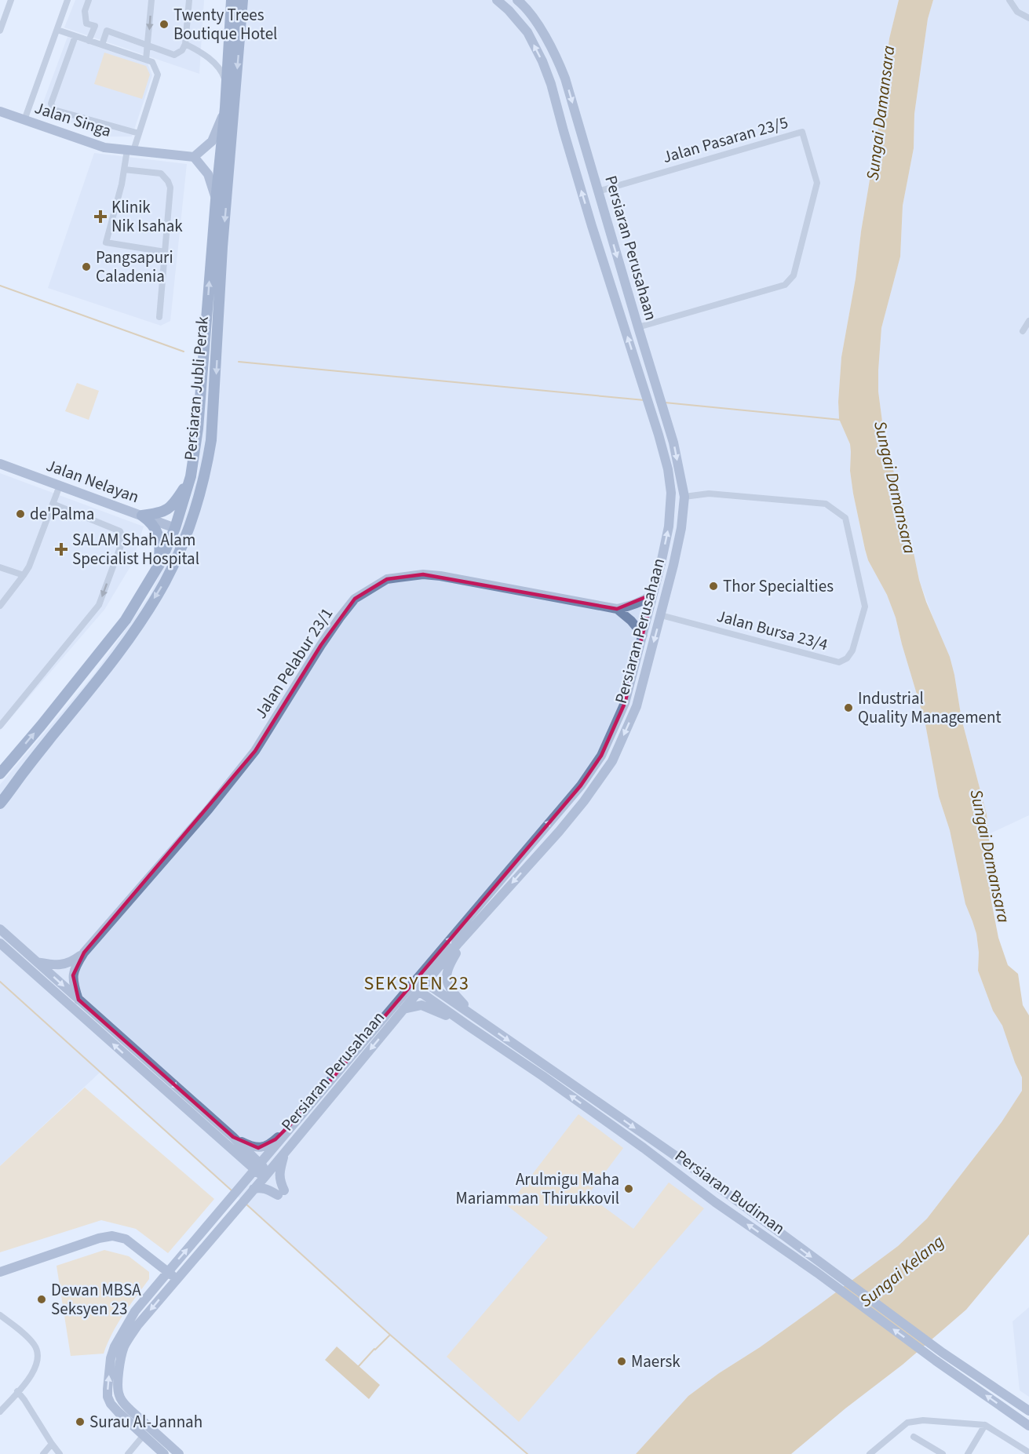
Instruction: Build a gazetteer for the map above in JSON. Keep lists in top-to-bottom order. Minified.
{"streets":{"main road":["Jalan Singa","Persiaran Perusahaan","Persiaran Jubli Perak","Jalan Nelayan","Jalan Pelabur 23/1","Persiaran Budiman"],"street":["Jalan Pasaran 23/5","Jalan Bursa 23/4"]},"crossings":[["Jalan Pasaran 23/5","Persiaran Perusahaan"],["Persiaran Perusahaan","Jalan Bursa 23/4"],["Persiaran Perusahaan","Jalan Pelabur 23/1"],["Persiaran Perusahaan","Persiaran Budiman"],["Persiaran Jubli Perak","Jalan Nelayan"]],"districts":["SEKSYEN 23"],"water":["Sungai Damansara","Sungai Kelang"],"places":{"other":["Twenty Trees Boutique Hotel","Pangsapuri Caladenia","de'Palma","Thor Specialties","Industrial Quality Management","Arulmigu Maha Mariamman Thirukkovil","Dewan MBSA Seksyen 23","Maersk","Surau Al-Jannah"],"health":["Klinik Nik Isahak","SALAM Shah Alam Specialist Hospital"]}}
